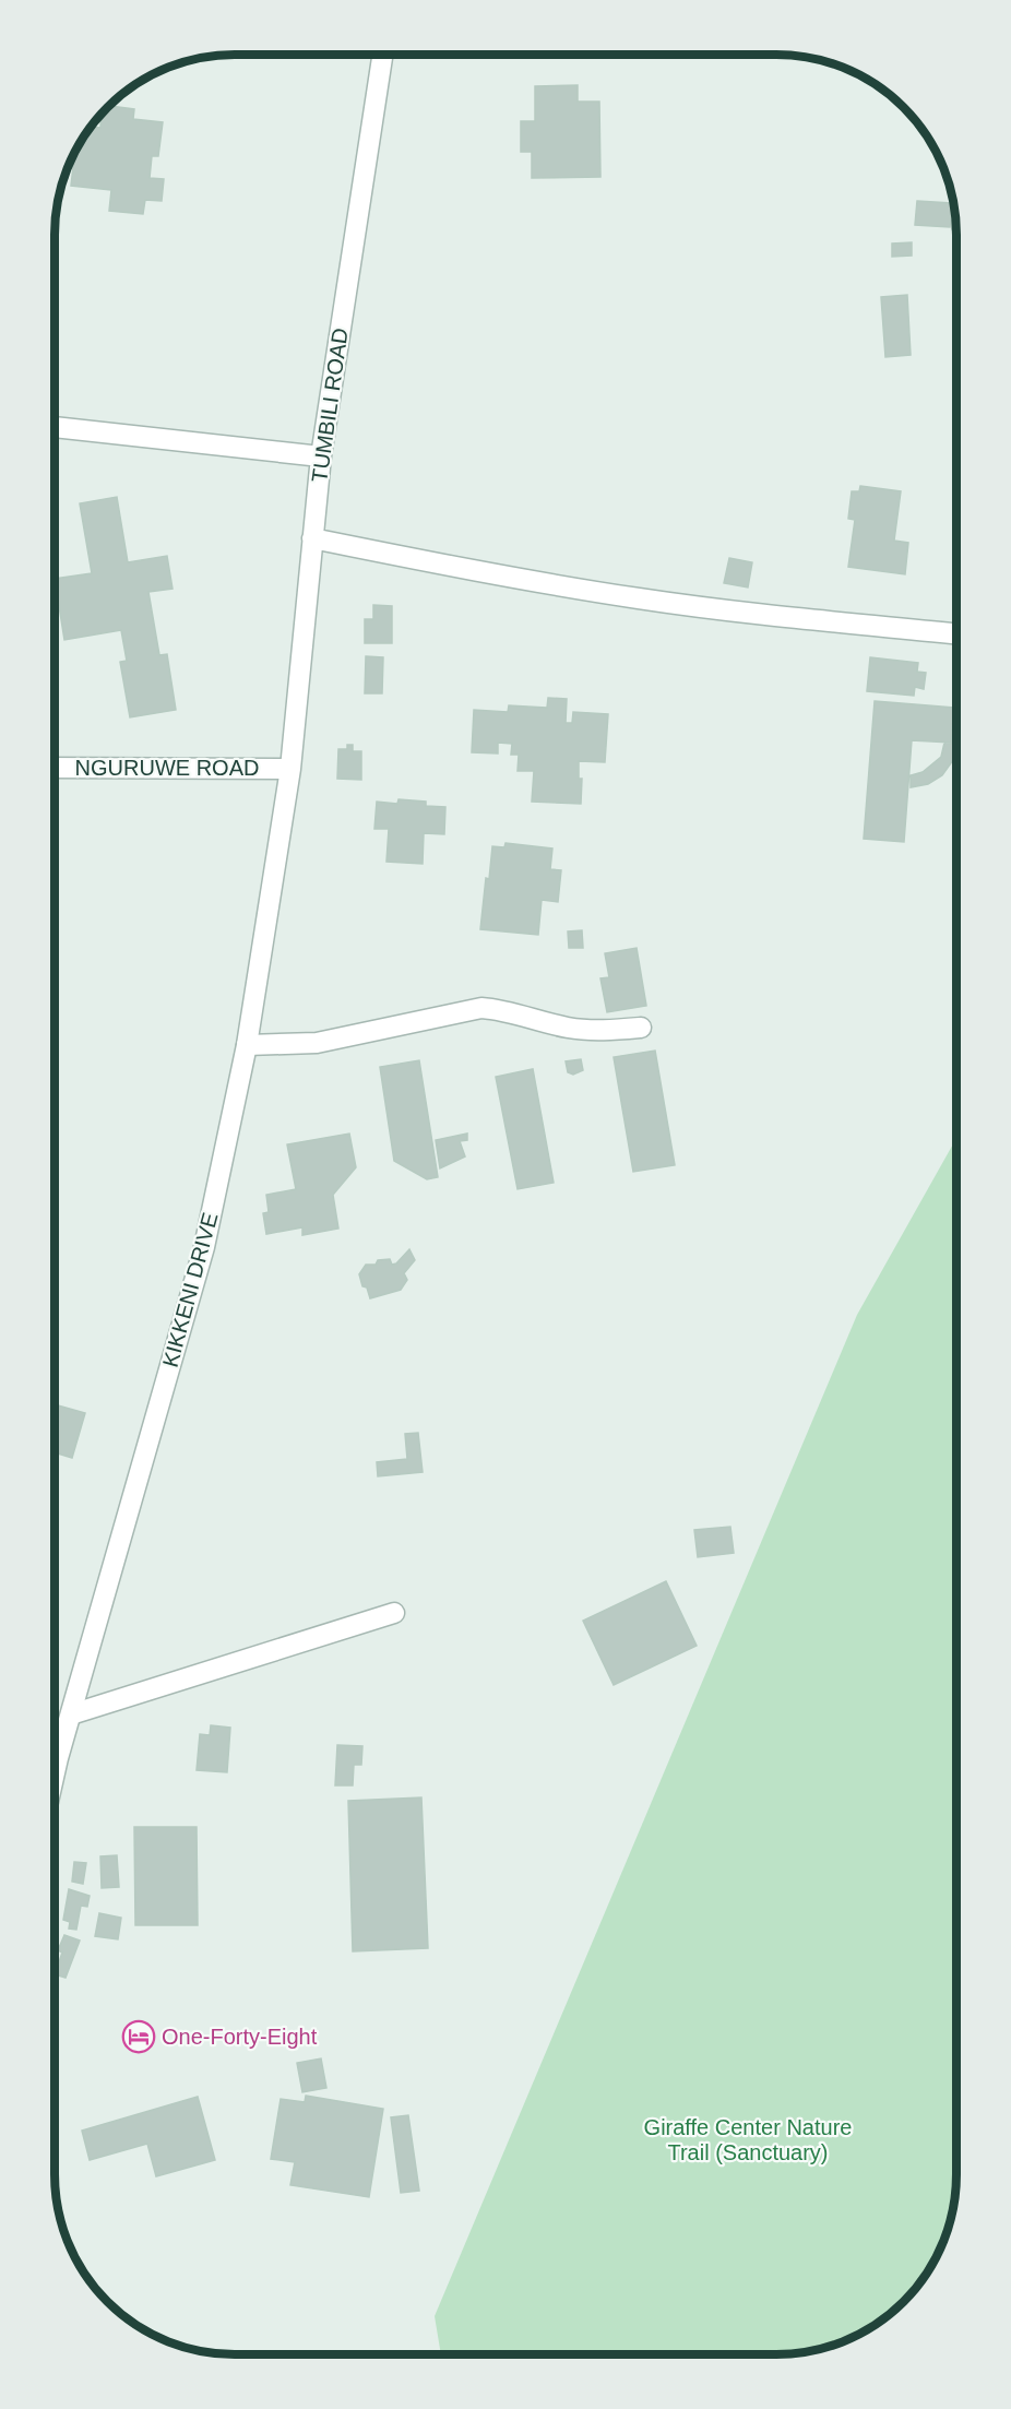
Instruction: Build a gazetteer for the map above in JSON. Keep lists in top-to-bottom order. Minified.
{"streets":{"street":["TUMBILI ROAD","NGURUWE ROAD","KIKKENI DRIVE"]},"crossings":[["TUMBILI ROAD","NGURUWE ROAD"],["TUMBILI ROAD","KIKKENI DRIVE"],["NGURUWE ROAD","KIKKENI DRIVE"]],"parks":["Giraffe Center Nature Trail (Sanctuary)"],"places":{"hotel":["One-Forty-Eight"]}}
